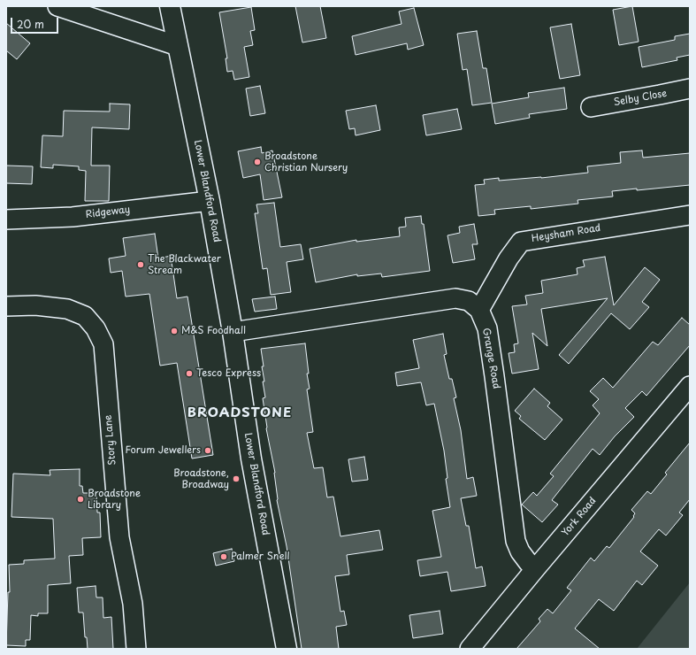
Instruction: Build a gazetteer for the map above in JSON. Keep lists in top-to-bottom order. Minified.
{"streets":{"main road":["Lower Blandford Road"],"street":["Selby Close","Ridgeway","Heysham Road","Grange Road","Story Lane","York Road"]},"crossings":[["Lower Blandford Road","Ridgeway"],["Heysham Road","Grange Road"],["Grange Road","York Road"]],"districts":["BROADSTONE"],"places":["Broadstone Christian Nursery","The Blackwater Stream","M&S Foodhall","Tesco Express","Forum Jewellers","Broadstone, Broadway","Broadstone Library","Palmer Snell"],"scale_bar":"20 m"}
